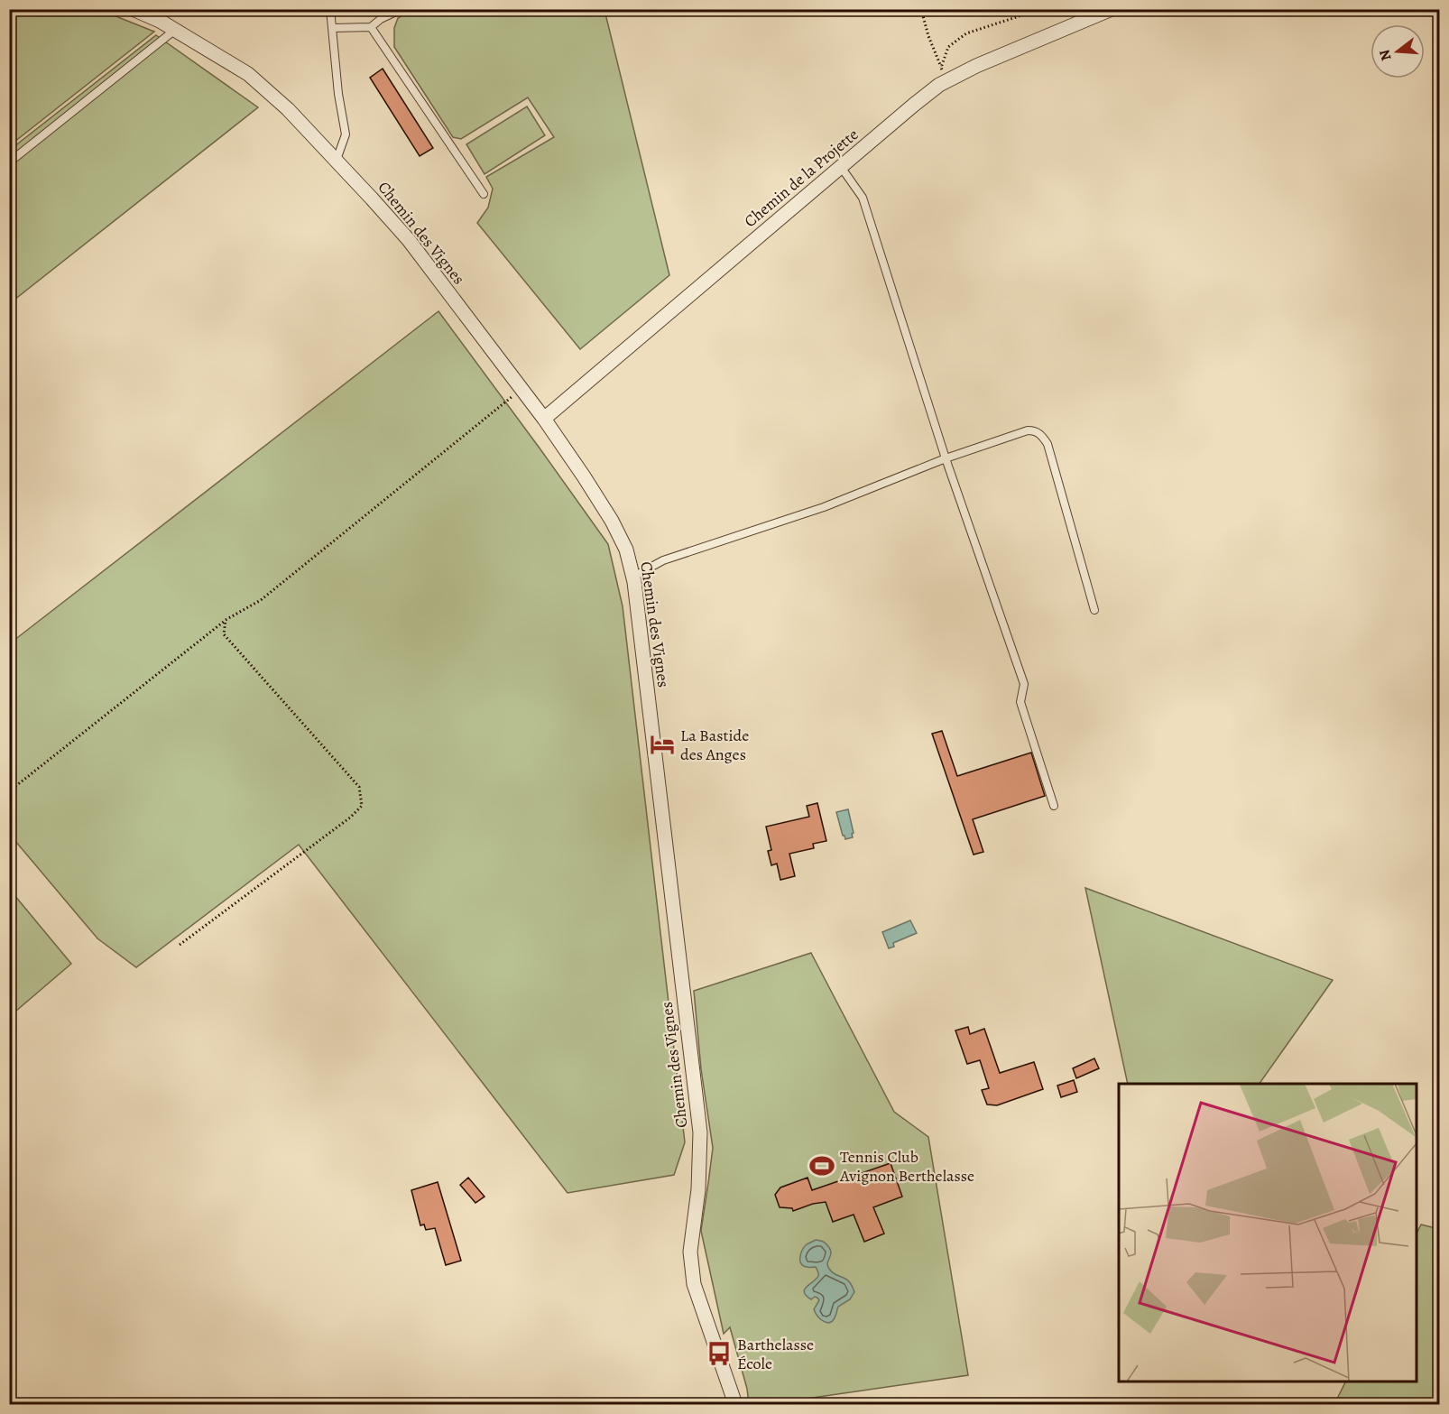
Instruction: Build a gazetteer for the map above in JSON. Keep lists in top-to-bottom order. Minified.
{"streets":{"street":["Chemin de la Projette","Chemin des Vignes"]},"crossings":[["Chemin de la Projette","Chemin des Vignes"]],"places":{"hotel":["La Bastide des Anges"],"sports":["Tennis Club Avignon Berthelasse"],"bus stop":["Barthelasse École"]},"north":"left"}
